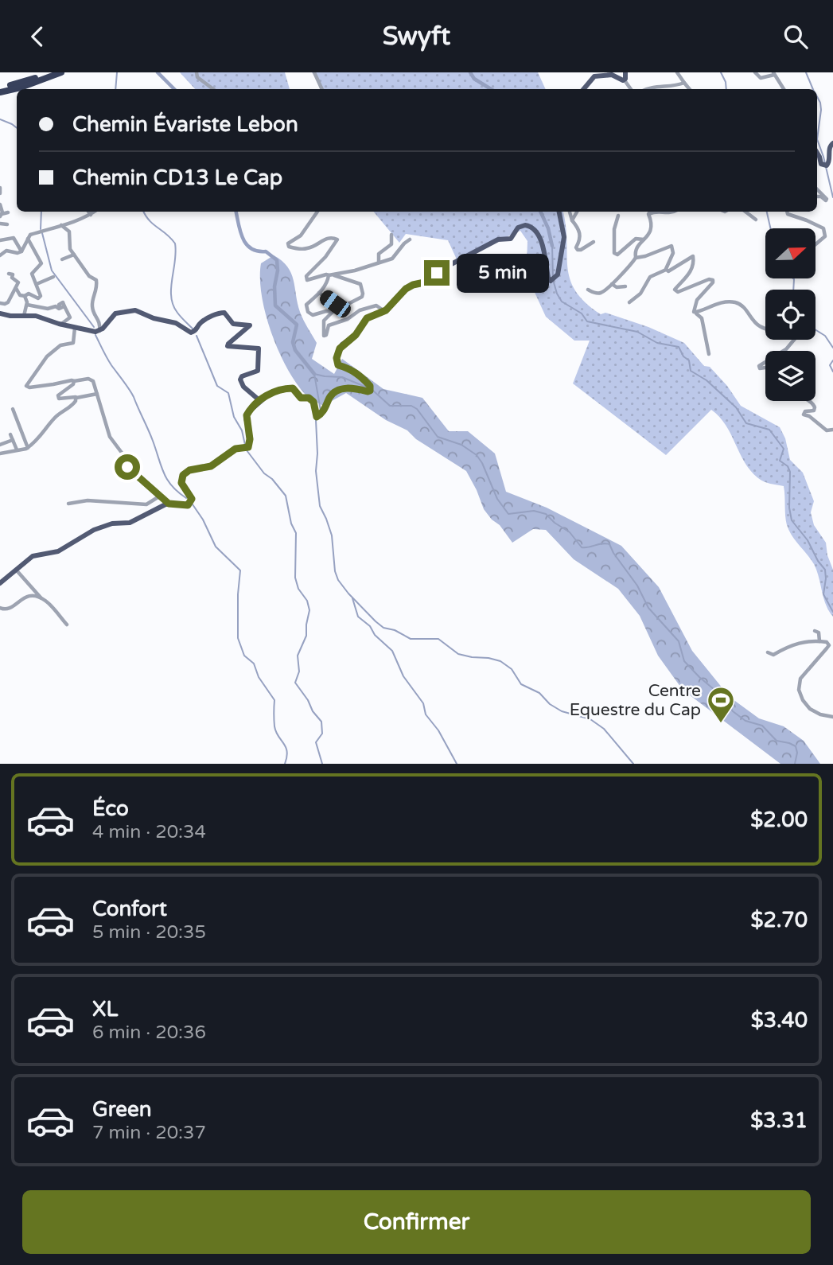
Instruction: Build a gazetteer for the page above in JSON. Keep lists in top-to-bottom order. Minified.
{"places":{"sports":["Centre Equestre du Cap"]},"north":"right","page":{"header":"Swyft","banner":["Chemin Évariste Lebon","Chemin CD13 Le Cap"],"bubble":"5 min","list":[{"name":"Éco","note":"4 min · 20:34","value":"$2.00"},{"name":"Confort","note":"5 min · 20:35","value":"$2.70"},{"name":"XL","note":"6 min · 20:36","value":"$3.40"},{"name":"Green","note":"7 min · 20:37","value":"$3.31"}],"buttons":"Confirmer"}}
